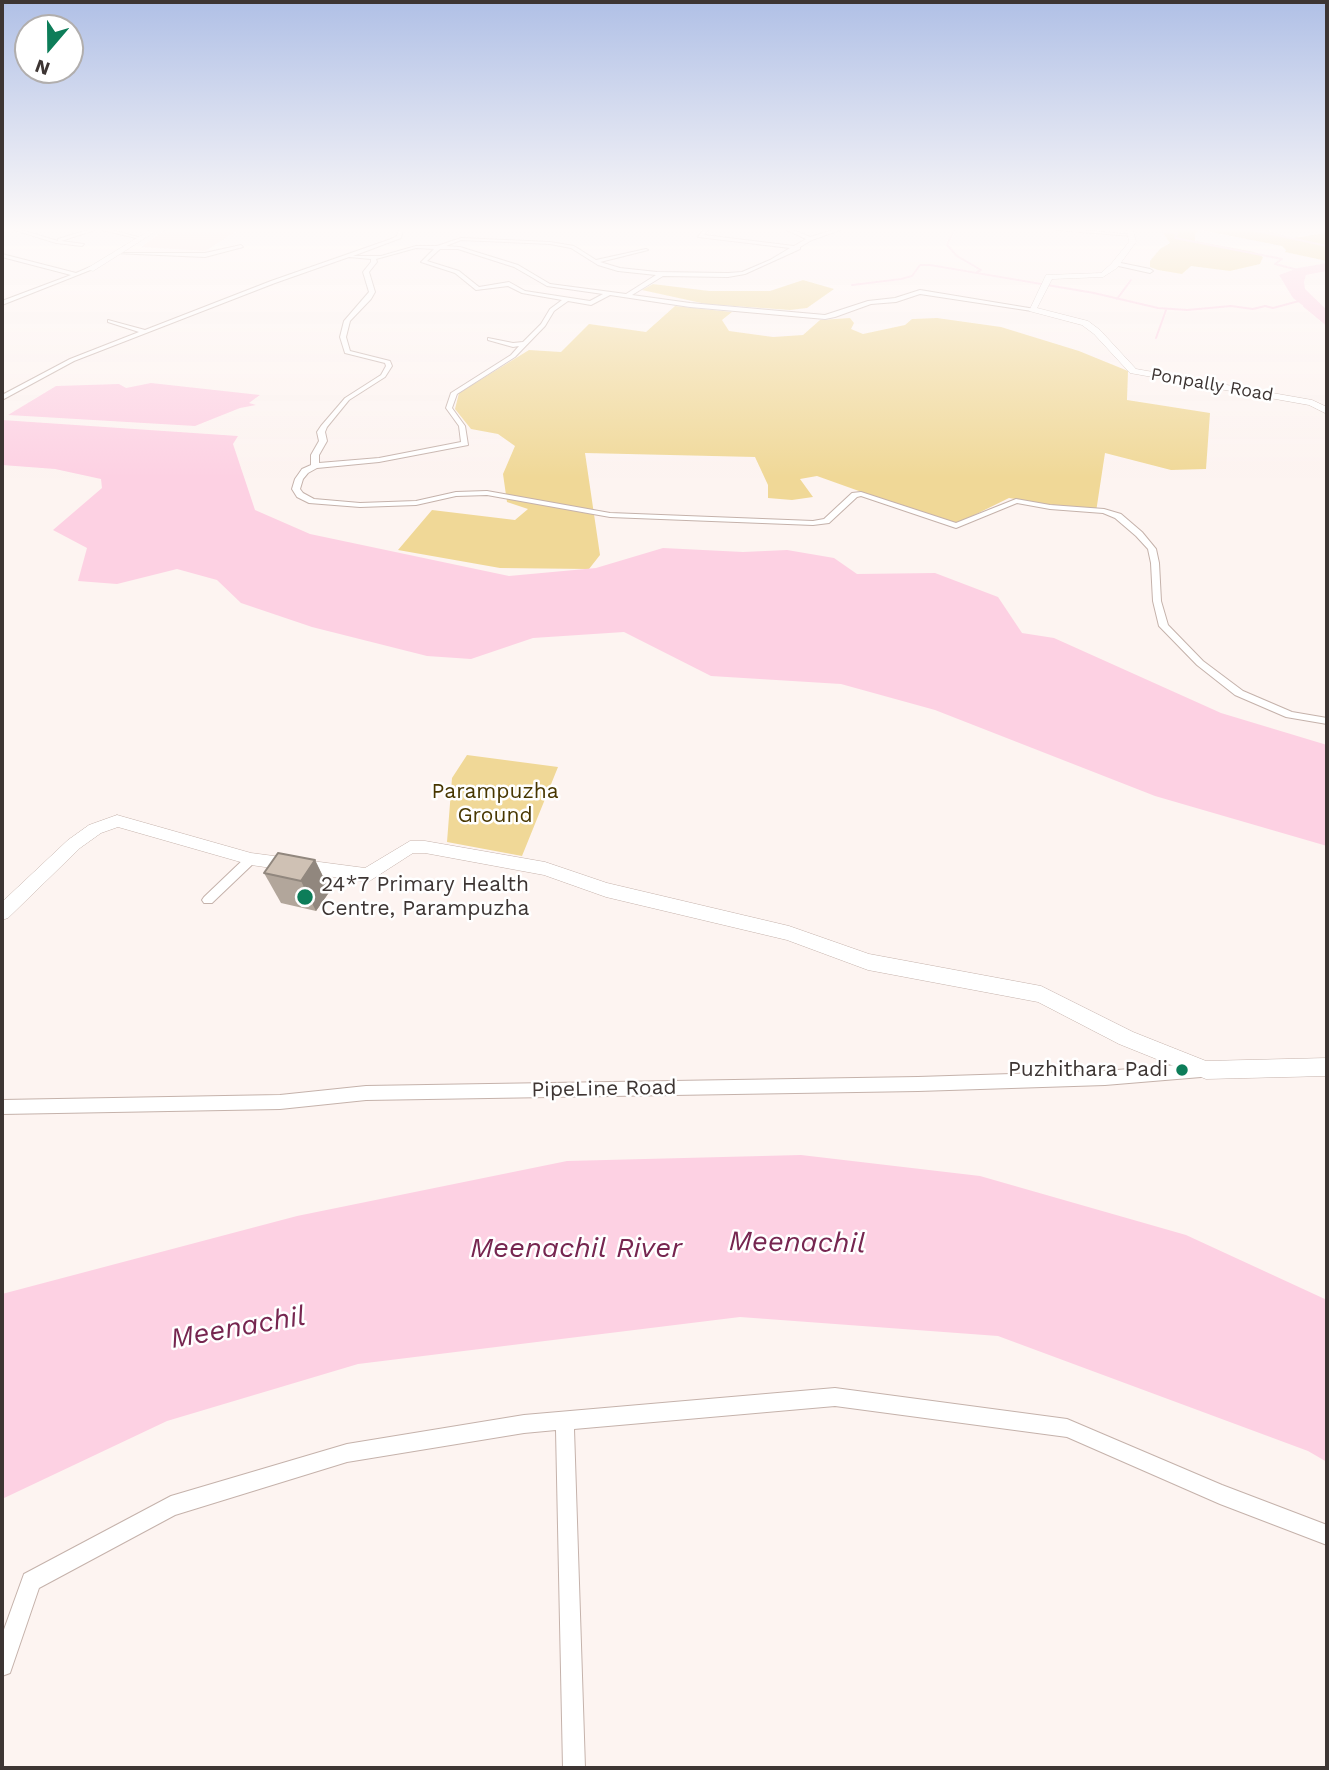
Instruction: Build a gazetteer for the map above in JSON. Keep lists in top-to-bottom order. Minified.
{"streets":{"main road":["Ponpally Road"],"street":["PipeLine Road"]},"water":["Meenachil","Meenachil River"],"parks":["Parampuzha Ground"],"places":["24*7 Primary Health Centre, Parampuzha","Puzhithara Padi"],"north":"bottom"}
